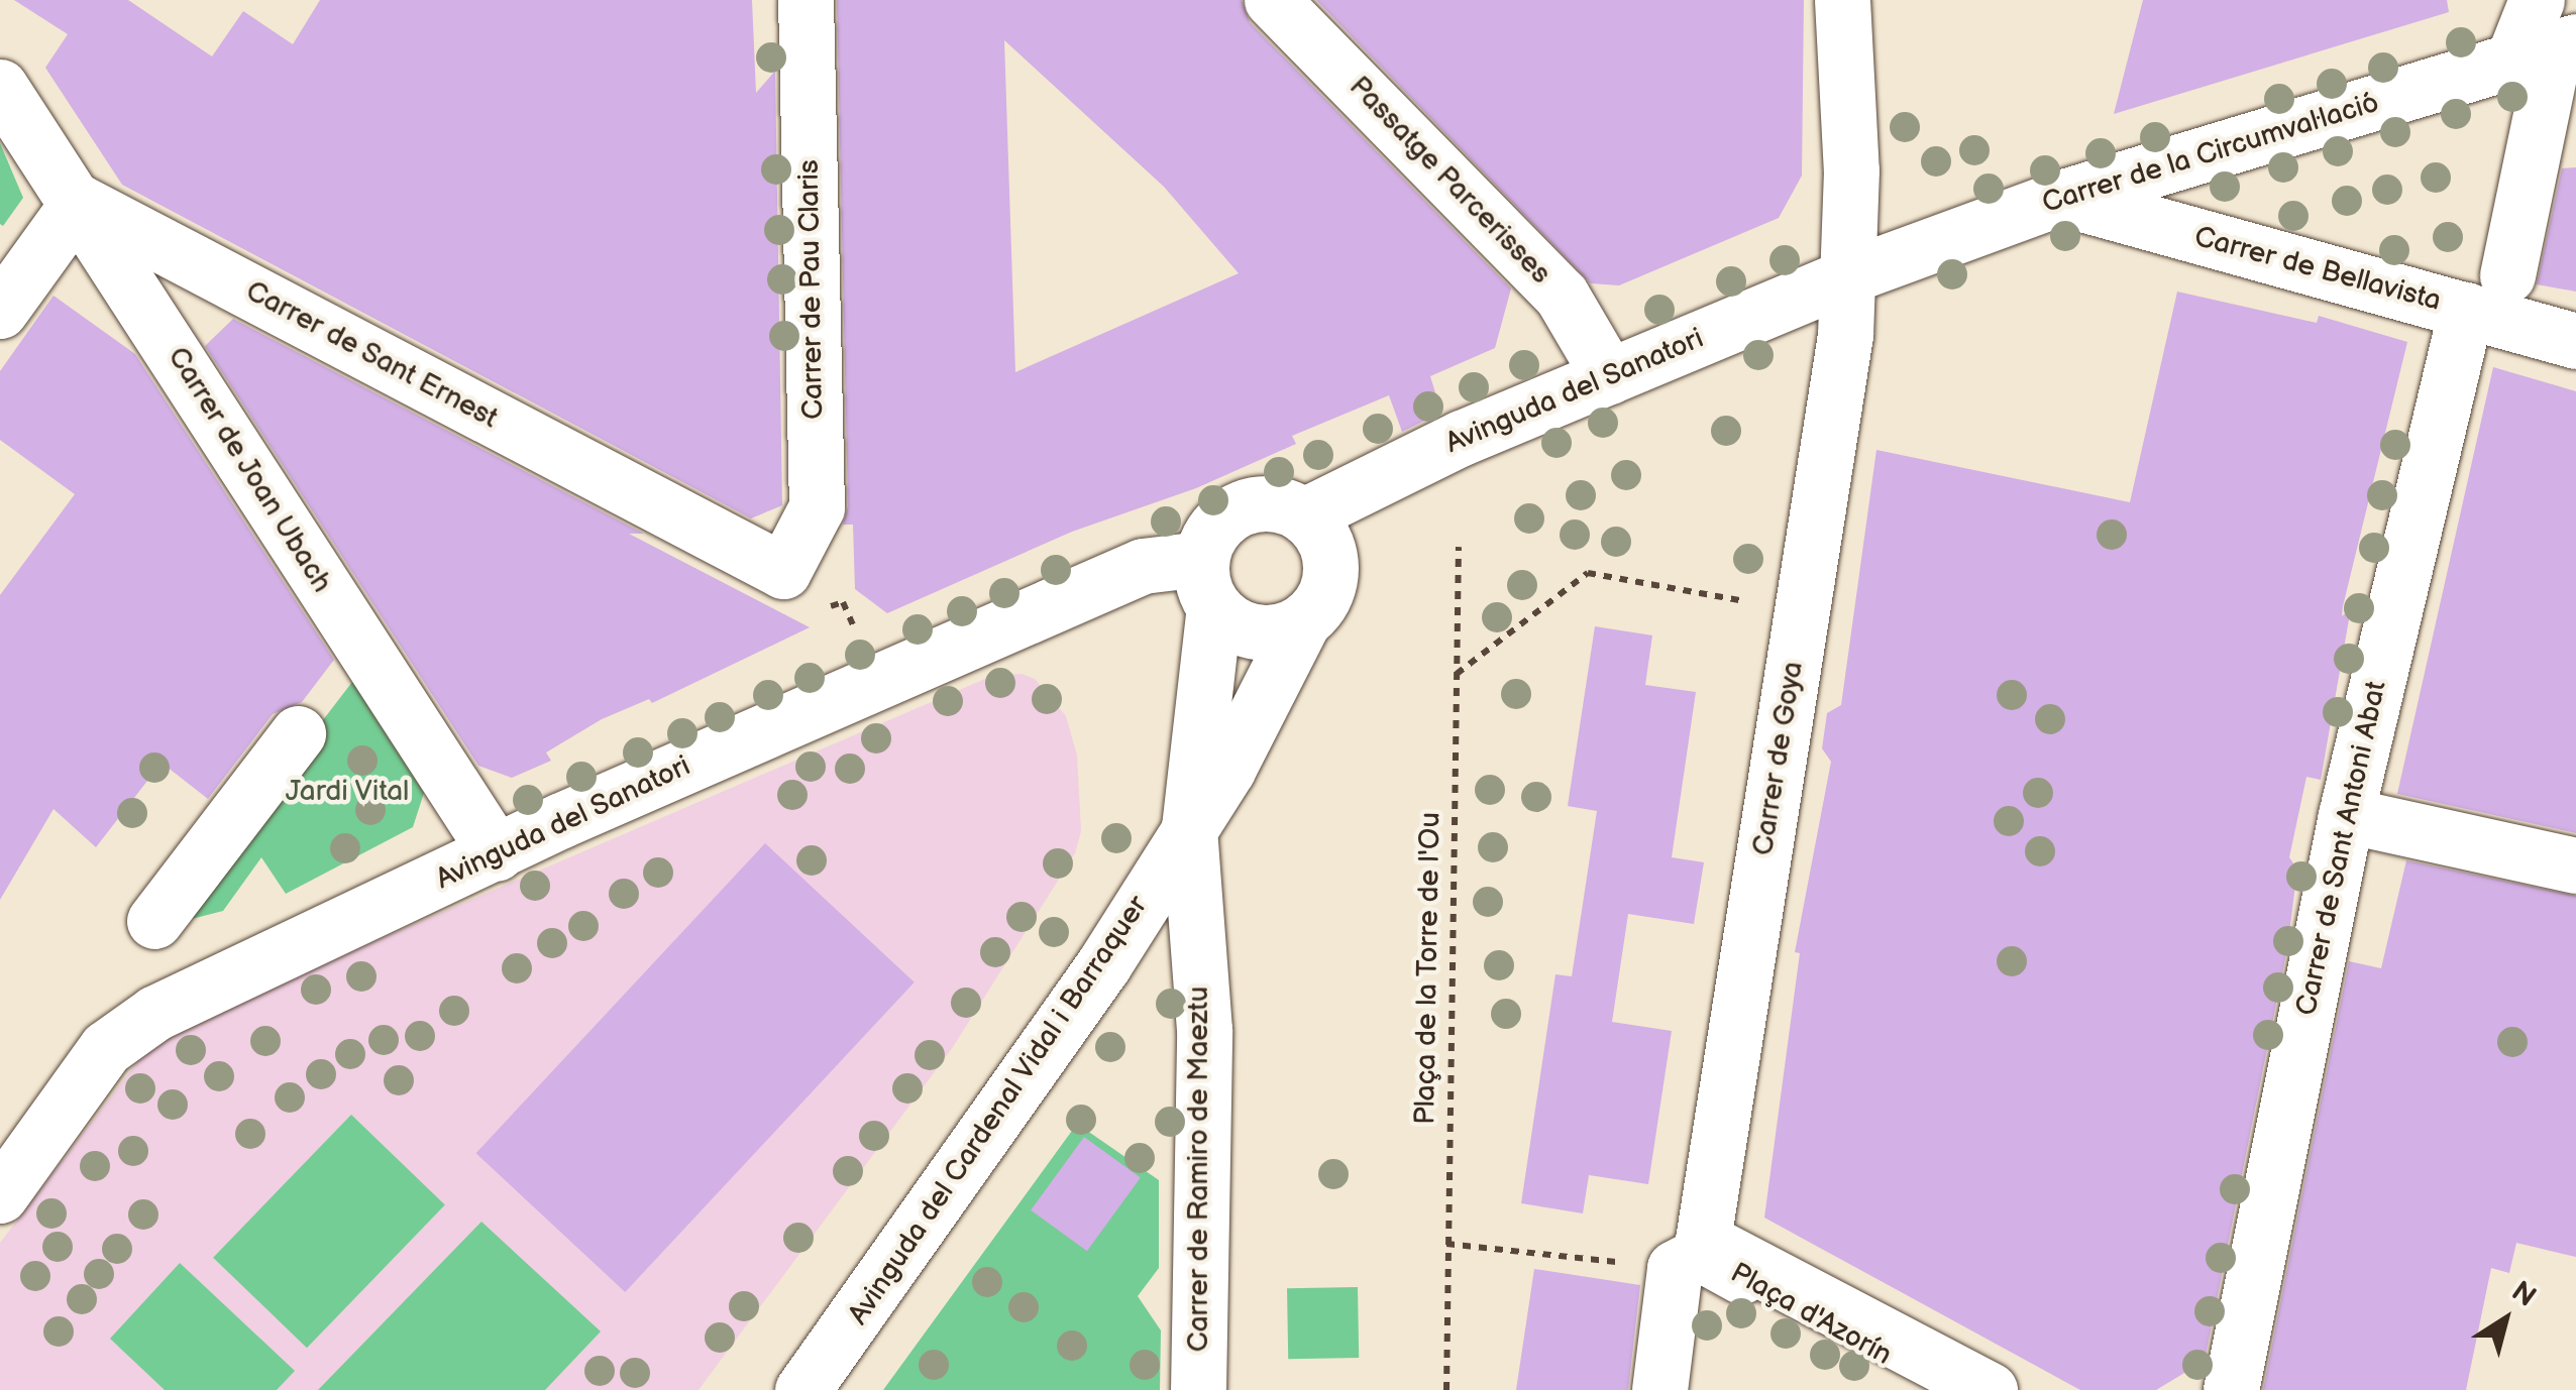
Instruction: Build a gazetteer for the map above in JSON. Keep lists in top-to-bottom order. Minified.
{"streets":{"street":["Carrer de la Circumval·lació","Passatge Parcerisses","Carrer de Bellavista","Carrer de Pau Claris","Carrer de Sant Ernest","Avinguda del Sanatori","Carrer de Joan Ubach","Carrer de Goya","Carrer de Sant Antoni Abat","Avinguda del Cardenal Vidal i Barraquer","Carrer de Ramiro de Maeztu","Plaça d'Azorín"],"path":["Plaça de la Torre de l'Ou"]},"crossings":[["Carrer de la Circumval·lació","Carrer de Bellavista"],["Carrer de la Circumval·lació","Avinguda del Sanatori"],["Carrer de la Circumval·lació","Carrer de Goya"],["Carrer de la Circumval·lació","Carrer de Sant Antoni Abat"],["Passatge Parcerisses","Avinguda del Sanatori"],["Carrer de Bellavista","Carrer de Sant Antoni Abat"],["Carrer de Pau Claris","Carrer de Sant Ernest"],["Carrer de Sant Ernest","Carrer de Joan Ubach"],["Avinguda del Sanatori","Carrer de Joan Ubach"],["Avinguda del Sanatori","Carrer de Goya"],["Avinguda del Sanatori","Avinguda del Cardenal Vidal i Barraquer"],["Carrer de Goya","Plaça d'Azorín"],["Avinguda del Cardenal Vidal i Barraquer","Carrer de Ramiro de Maeztu"]],"parks":["Jardi Vital"],"north":"top right"}
